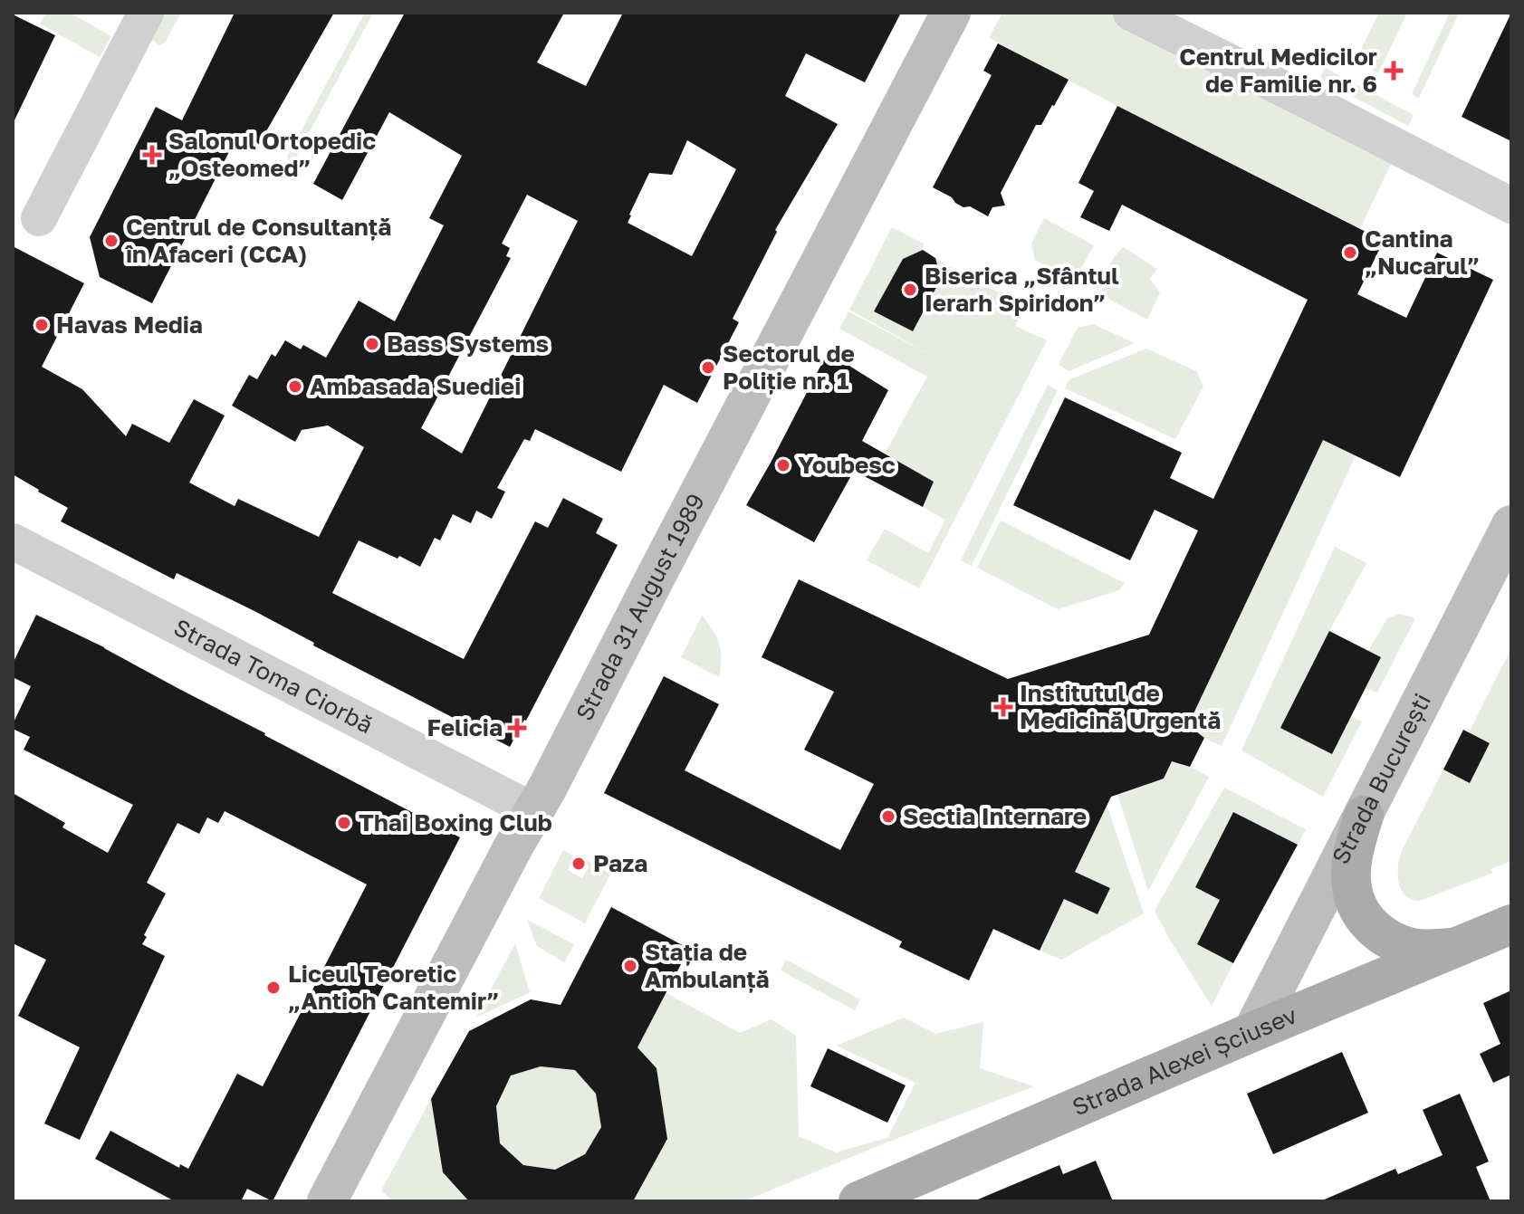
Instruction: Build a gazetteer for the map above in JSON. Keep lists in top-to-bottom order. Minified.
{"streets":{"main road":["Strada Alexei Șciusev"],"street":["Strada 31 August 1989","Strada Toma Ciorbă","Strada București"]},"crossings":[["Strada 31 August 1989","Strada Toma Ciorbă"],["Strada București","Strada Alexei Șciusev"]],"places":{"health":["Centrul Medicilor de Familie nr. 6","Salonul Ortopedic „Osteomed”","Institutul de Medicină Urgentă","Felicia"],"other":["Centrul de Consultanță în Afaceri (CCA)","Cantina „Nucarul”","Biserica „Sfântul Ierarh Spiridon”","Havas Media","Bass Systems","Sectorul de Poliție nr. 1","Ambasada Suediei","Youbesc","Sectia Internare","Thai Boxing Club","Paza","Stația de Ambulanță","Liceul Teoretic „Antioh Cantemir”"]}}
